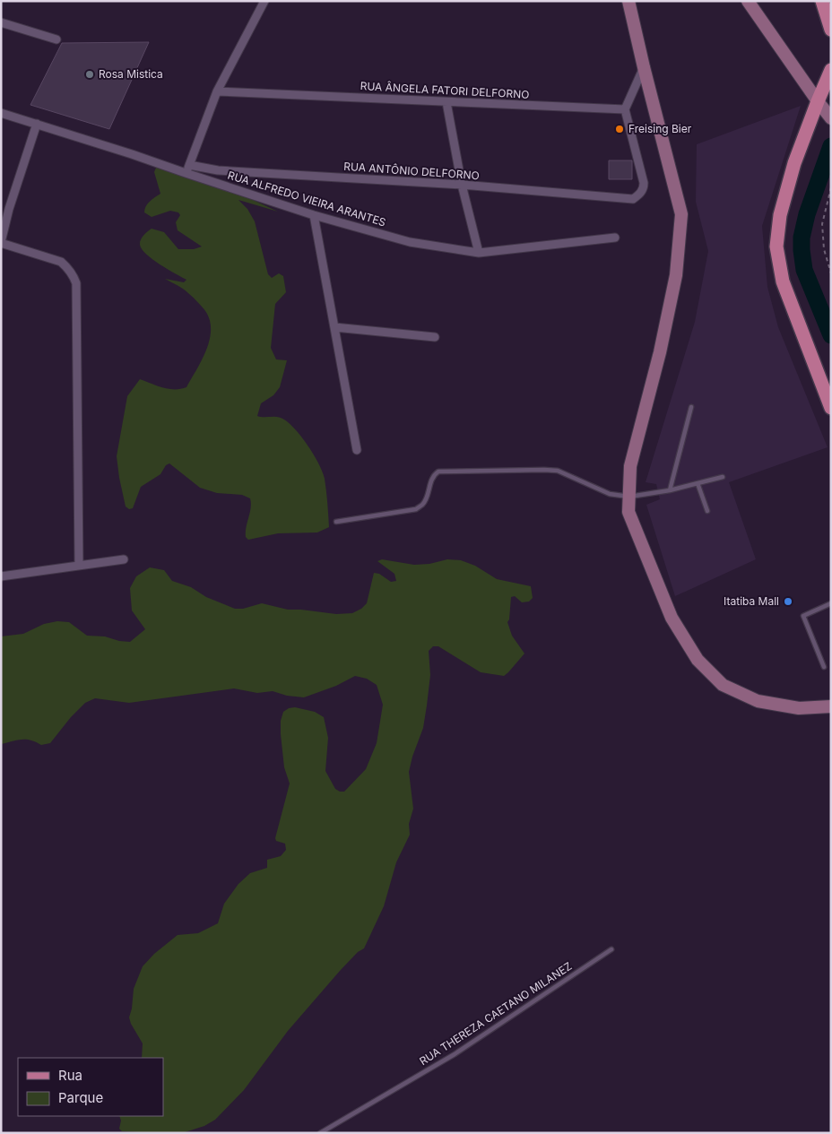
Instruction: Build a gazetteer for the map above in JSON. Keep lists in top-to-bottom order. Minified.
{"streets":{"street":["RUA ÂNGELA FATORI DELFORNO","RUA ANTÔNIO DELFORNO","RUA ALFREDO VIEIRA ARANTES"],"lane":["RUA THEREZA CAETANO MILANEZ"]},"crossings":[["RUA ÂNGELA FATORI DELFORNO","RUA ANTÔNIO DELFORNO"]],"places":["Rosa Mistica","Freising Bier","Itatiba Mall"],"legend":["Rua","Parque"]}
